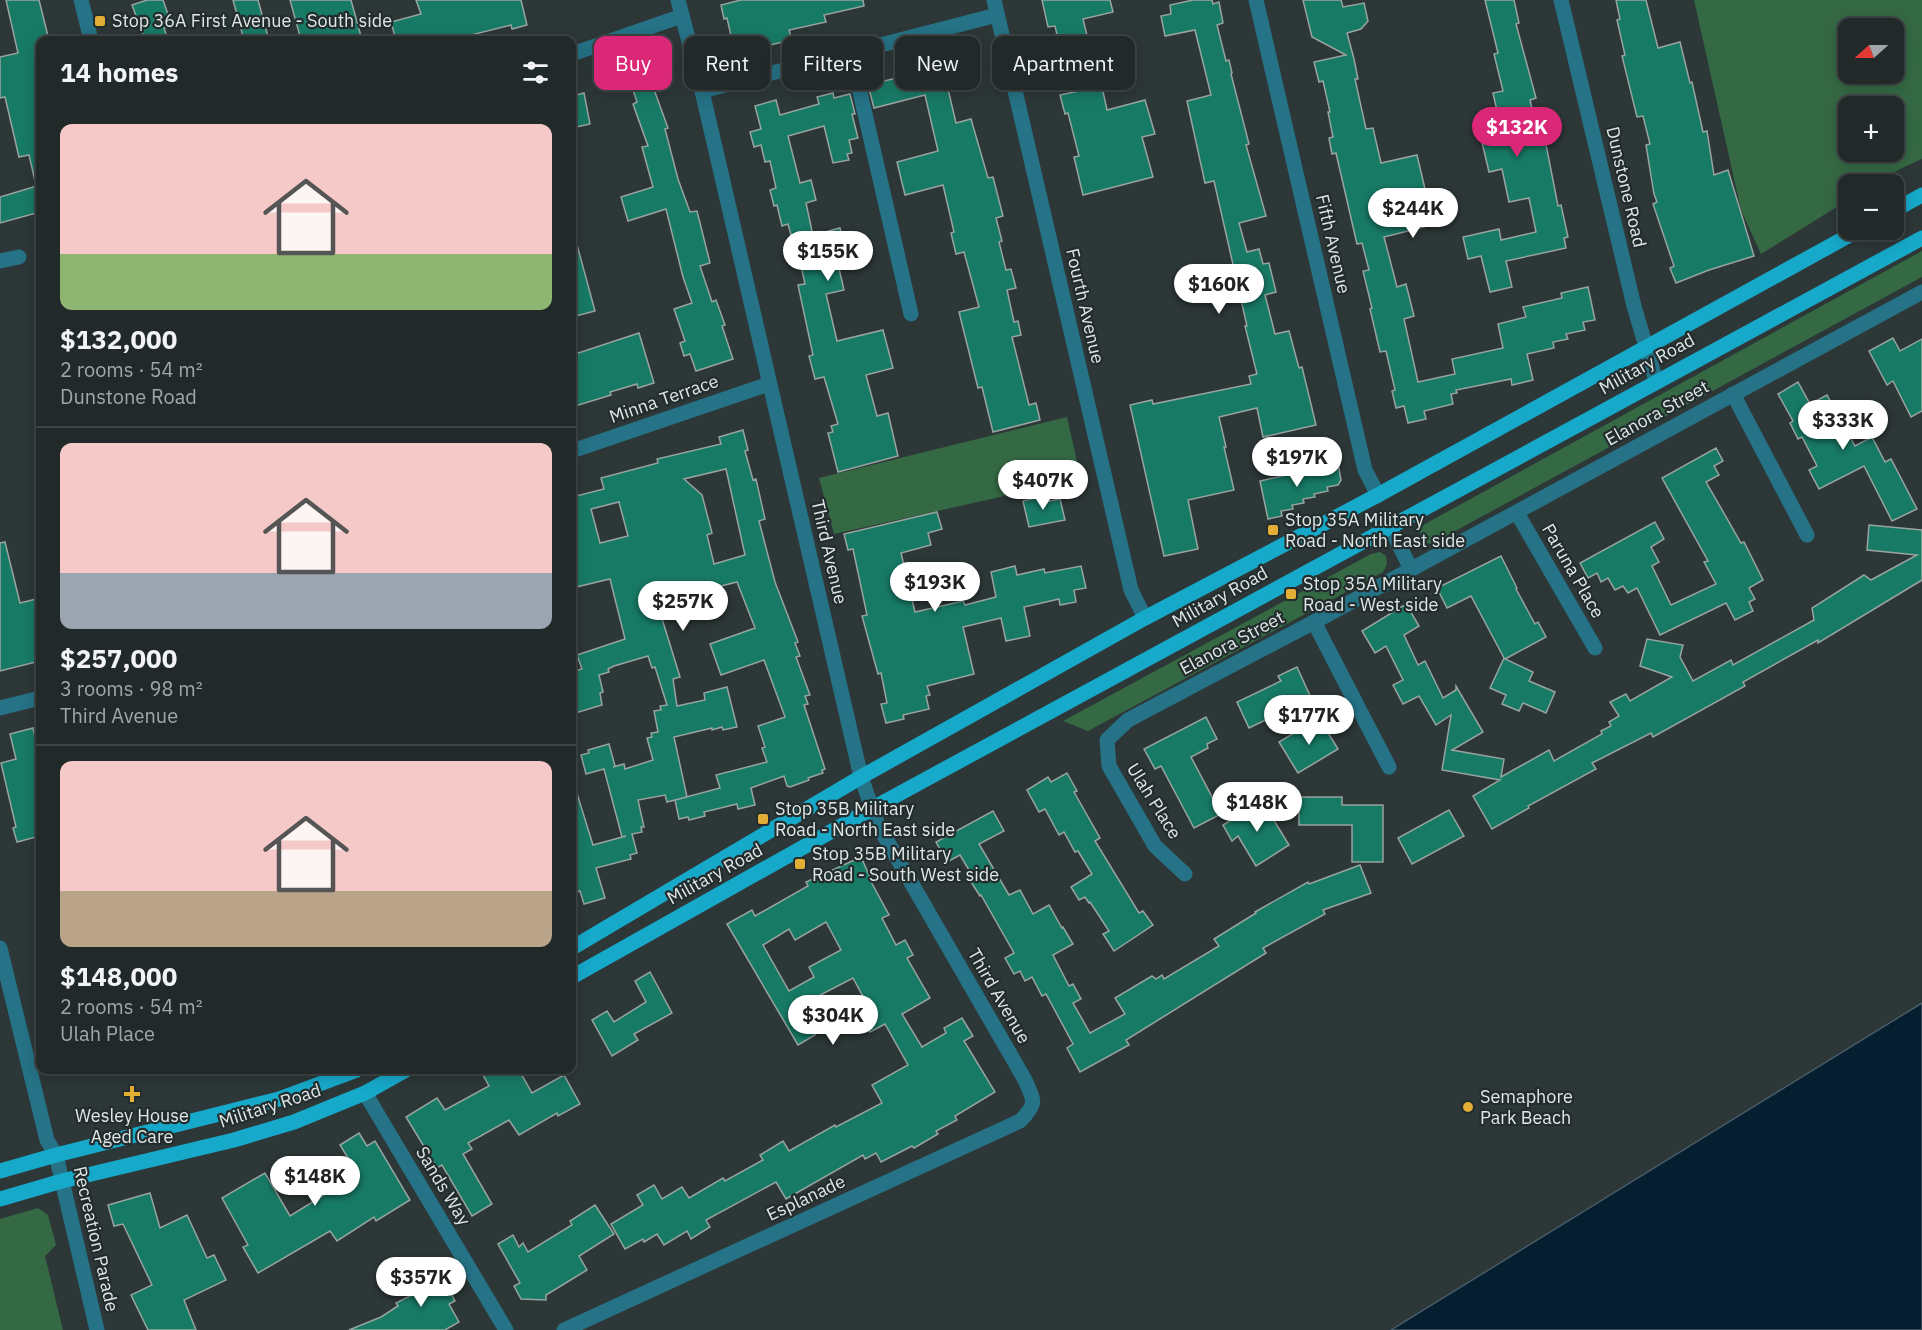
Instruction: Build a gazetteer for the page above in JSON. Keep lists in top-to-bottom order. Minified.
{"streets":{"main road":["Military Road"],"street":["Dunstone Road","Fifth Avenue","Fourth Avenue","Minna Terrace","Elanora Street","Third Avenue","Paruna Place","Ulah Place","Sands Way","Esplanade","Recreation Parade"]},"crossings":[["Dunstone Road","Military Road"],["Fifth Avenue","Military Road"],["Fourth Avenue","Military Road"],["Military Road","Third Avenue"],["Military Road","Sands Way"],["Military Road","Recreation Parade"],["Minna Terrace","Third Avenue"],["Elanora Street","Paruna Place"],["Elanora Street","Ulah Place"],["Third Avenue","Esplanade"]],"places":{"transit":["Stop 36A First Avenue - South side","Stop 35A Military Road - North East side","Stop 35A Military Road - West side","Stop 35B Military Road - North East side","Stop 35B Military Road - South West side"],"health":["Wesley House Aged Care"],"other":["Semaphore Park Beach"]},"north":"left","page":{"map_buttons":["+","−"],"chip":["Buy","Rent","Filters","New","Apartment"],"heading":"14 homes","price":["$132K","$244K","$155K","$160K","$333K","$197K","$407K","$193K","$257K","$177K","$148K","$304K","$148K","$357K"],"list":[{"name":"$132,000","note":"2 rooms · 54 m² · Dunstone Road"},{"name":"$257,000","note":"3 rooms · 98 m² · Third Avenue"},{"name":"$148,000","note":"2 rooms · 54 m² · Ulah Place"}]}}
